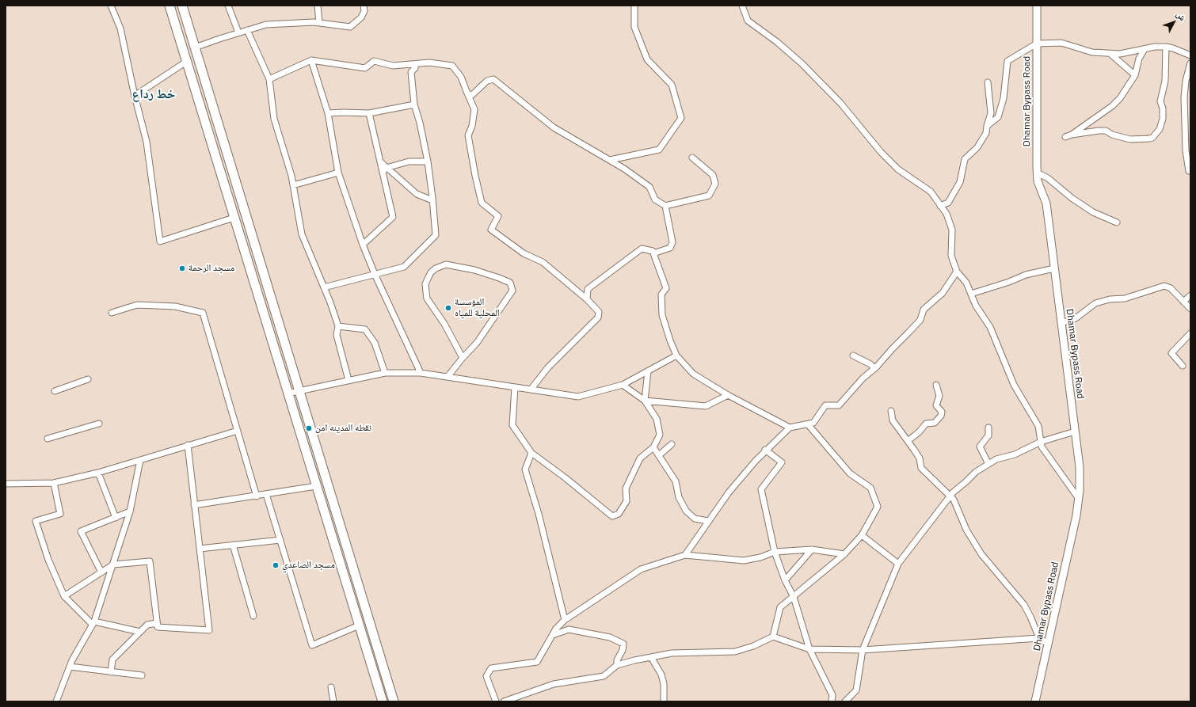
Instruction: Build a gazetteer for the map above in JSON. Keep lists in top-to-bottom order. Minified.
{"streets":{"main road":["Dhamar Bypass Road"]},"districts":["خط رداع"],"places":["مسجد الرحمة","المؤسسة المحلية للمياه","نقطه المدينه امن","مسجد الصاعدي"],"north":"top right"}
